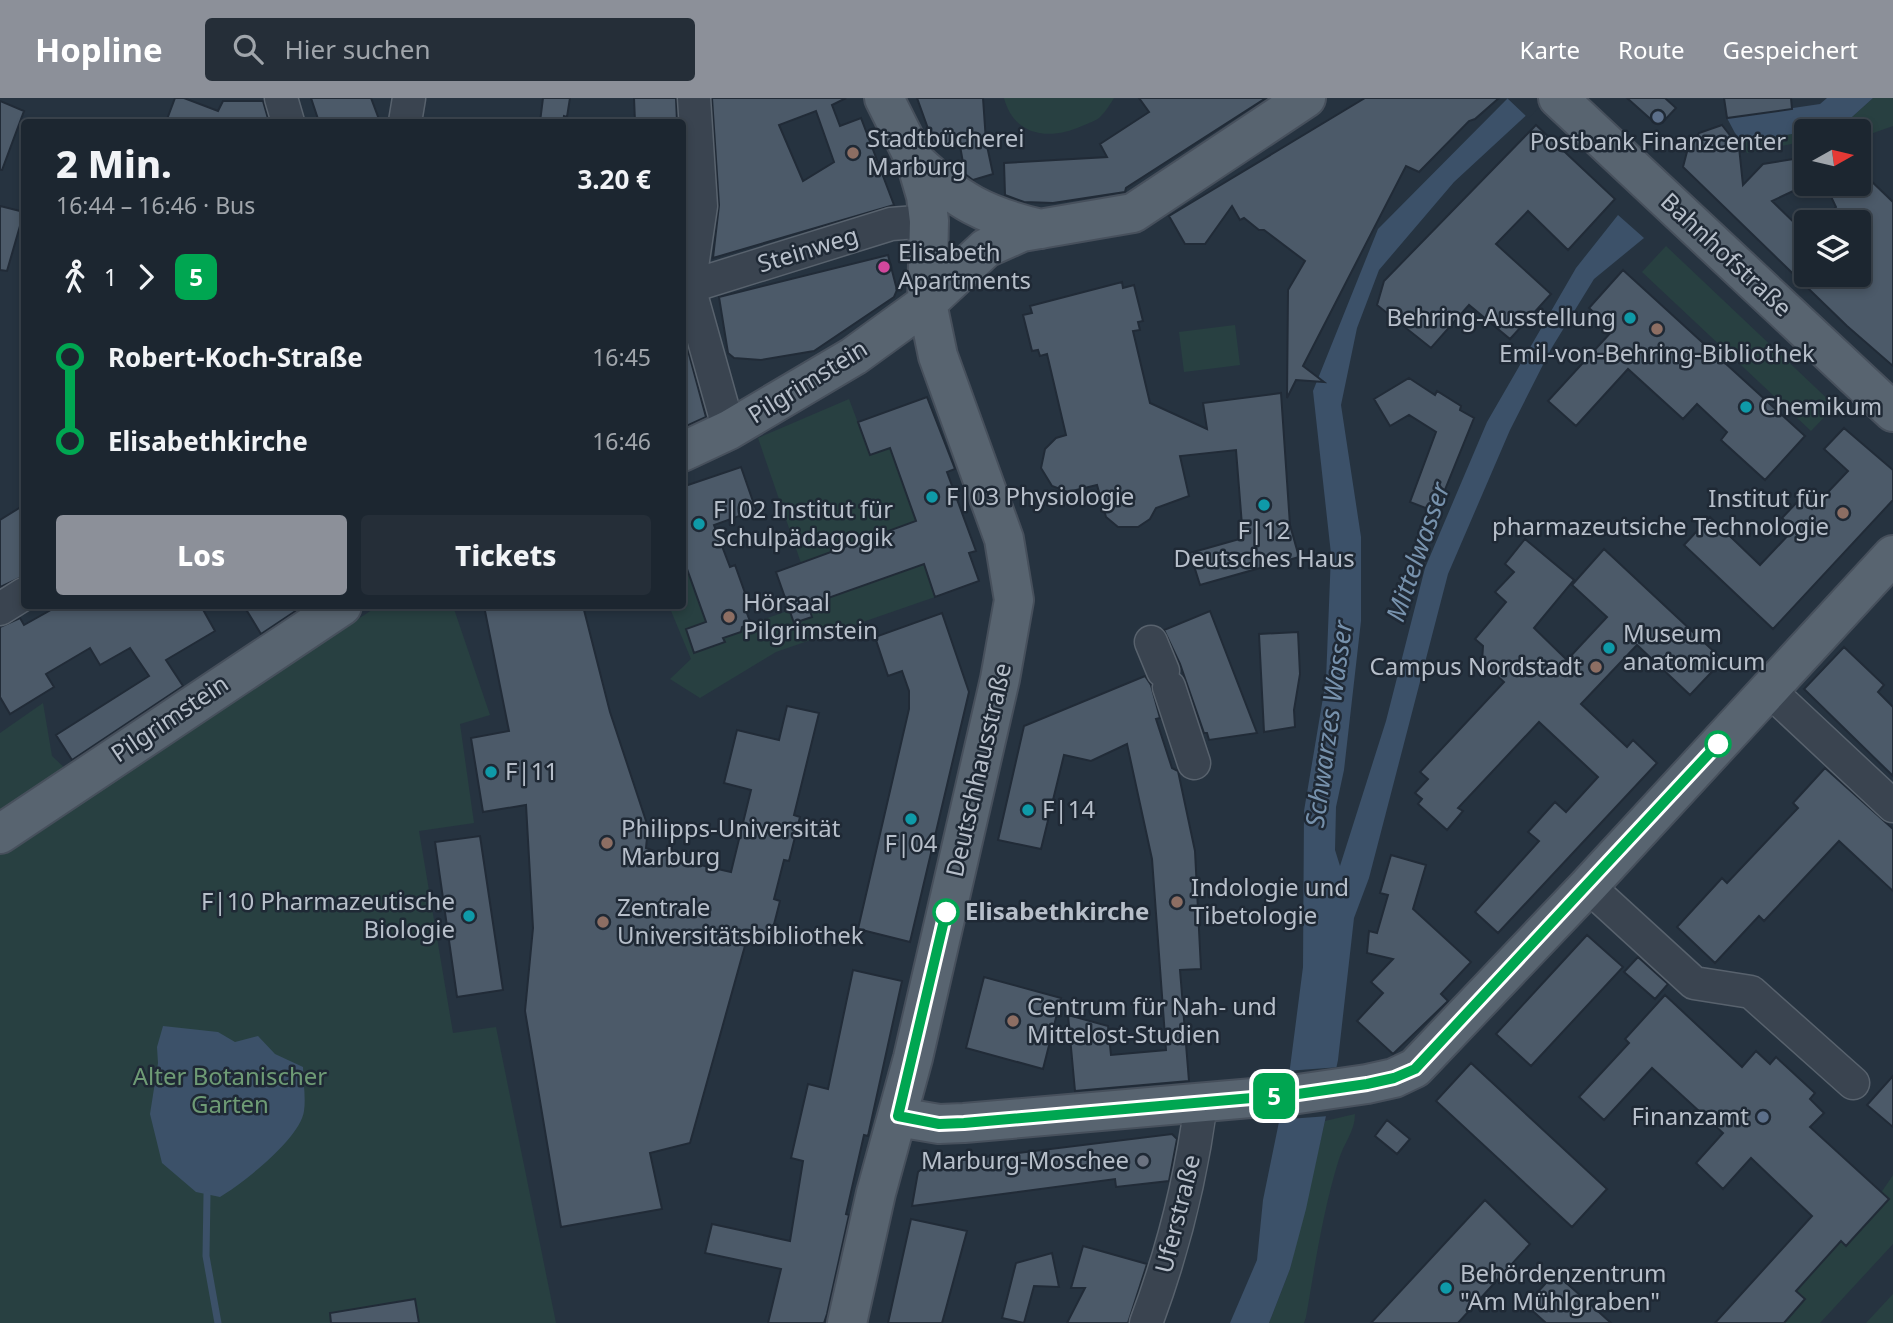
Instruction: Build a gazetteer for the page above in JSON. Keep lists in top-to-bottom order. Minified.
{"streets":{"main road":["Bahnhofstraße","Pilgrimstein","Deutschhausstraße"],"street":["Steinweg","Uferstraße"]},"crossings":[["Steinweg","Deutschhausstraße"],["Pilgrimstein","Deutschhausstraße"]],"water":["Mittelwasser","Schwarzes Wasser"],"parks":["Alter Botanischer Garten"],"places":["Postbank Finanzcenter","Stadtbücherei Marburg","Elisabeth Apartments","Behring-Ausstellung","Emil-von-Behring-Bibliothek","Chemikum","F|03 Physiologie","F|12 Deutsches Haus","Institut für pharmazeutsiche Technologie","F|02 Institut für Schulpädagogik","Hörsaal Pilgrimstein","Museum anatomicum","Campus Nordstadt","F|11","F|14","F|04","Philipps-Universität Marburg","Indologie und Tibetologie","Elisabethkirche","F|10 Pharmazeutische Biologie","Zentrale Universitätsbibliothek","Centrum für Nah- und Mittelost-Studien","Finanzamt","Marburg-Moschee","Behördenzentrum \"Am Mühlgraben\""],"lines":["bus line 5"],"north":"right","page":{"header":"Hopline","search":"Hier suchen","nav":["Karte","Route","Gespeichert"],"on_map":"5","heading":["2 Min.","16:44 – 16:46 · Bus","3.20 €"],"legs":["1","5"],"list":[{"name":"Robert-Koch-Straße","value":"16:45"},{"name":"Elisabethkirche","value":"16:46"}],"buttons":["Los","Tickets"]}}
